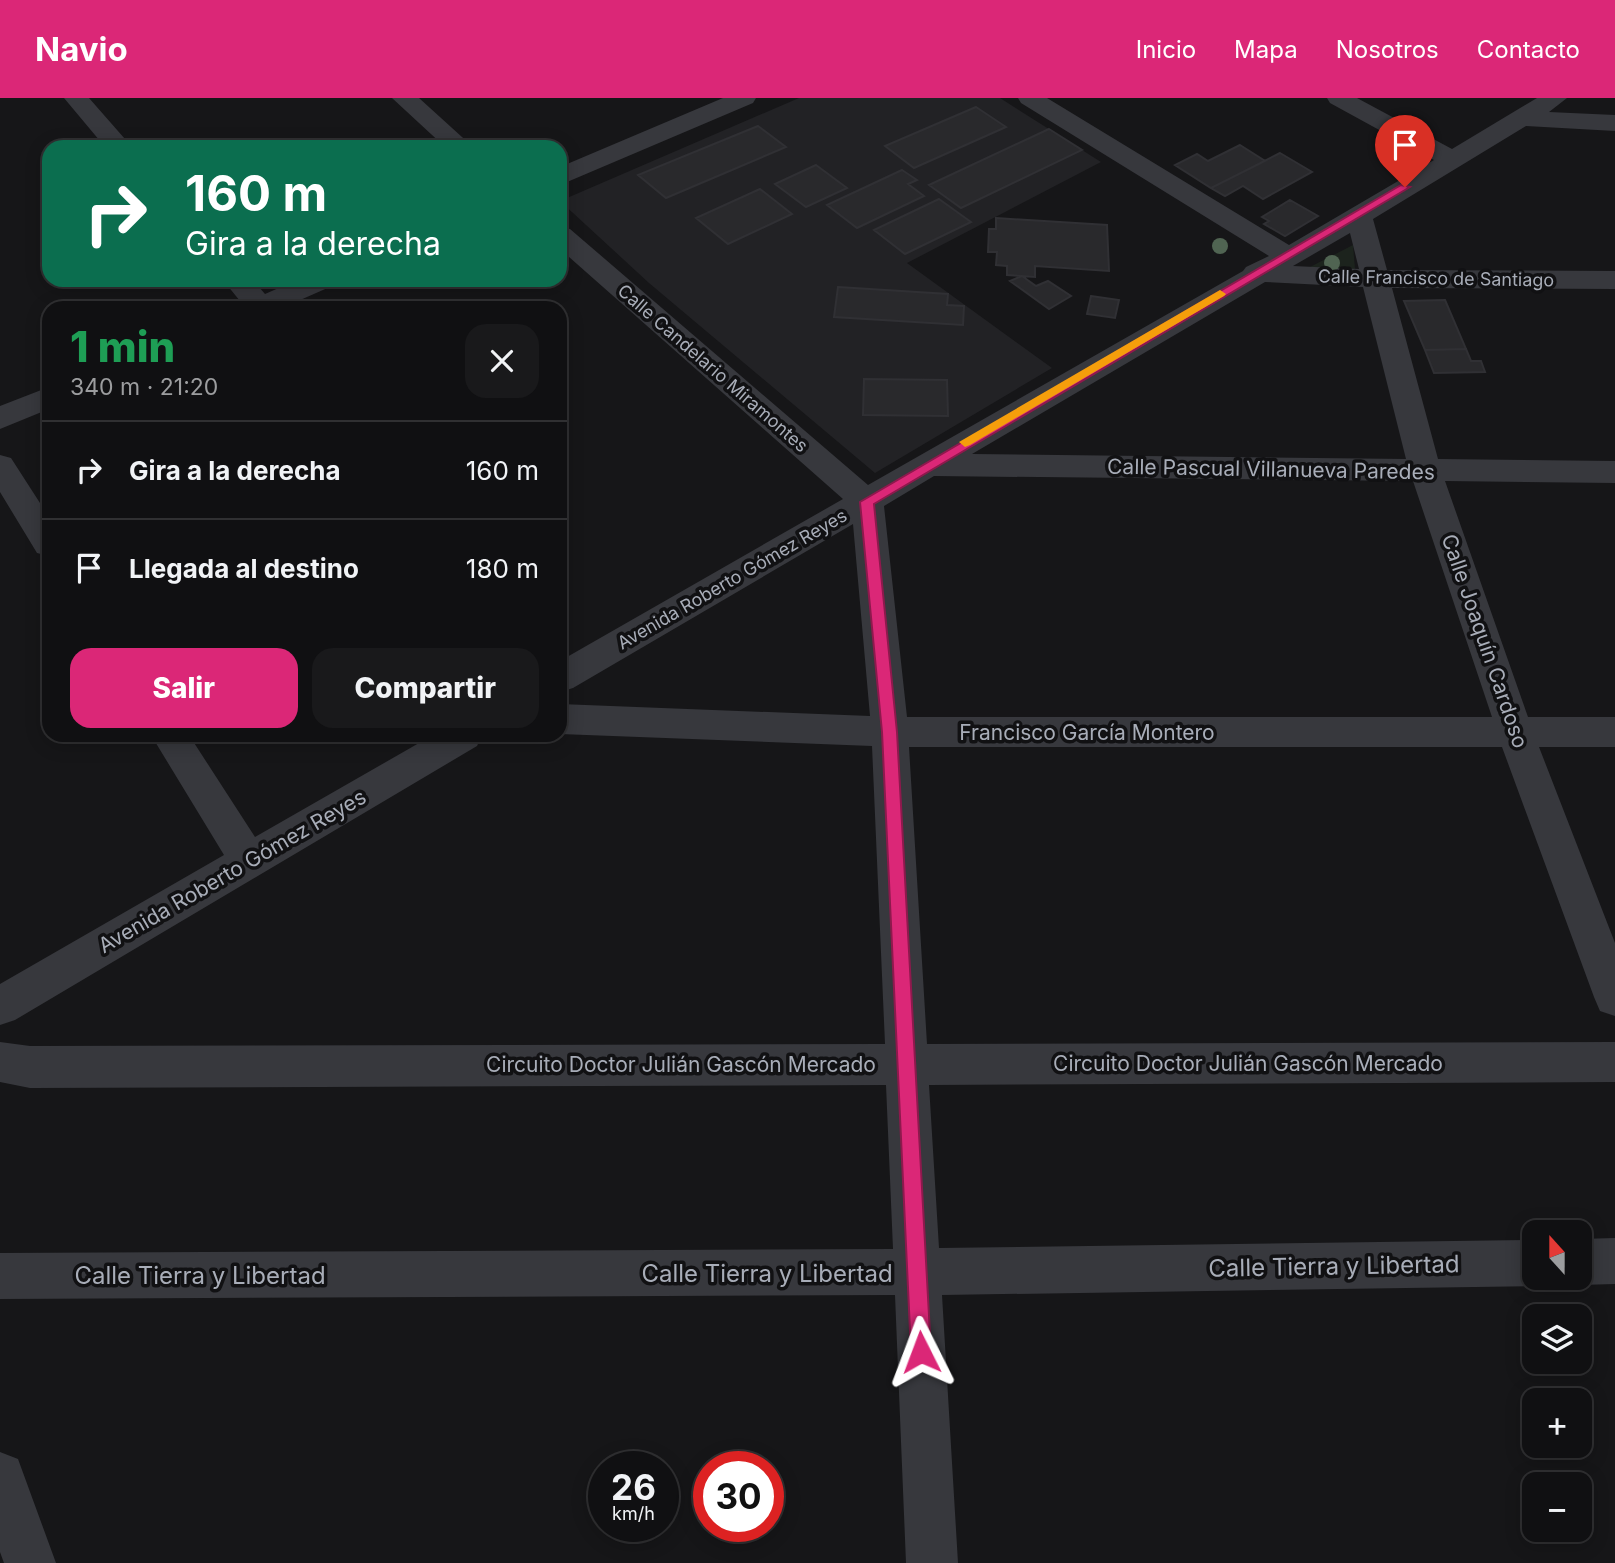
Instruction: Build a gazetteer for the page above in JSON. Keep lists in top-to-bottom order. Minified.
{"streets":{"street":["Calle Francisco de Santiago","Calle Candelario Miramontes","Calle Pascual Villanueva Paredes","Avenida Roberto Gómez Reyes","Calle Joaquín Cardoso","Francisco García Montero","Circuito Doctor Julián Gascón Mercado","Calle Tierra y Libertad"]},"crossings":[["Calle Francisco de Santiago","Avenida Roberto Gómez Reyes"],["Calle Francisco de Santiago","Calle Joaquín Cardoso"],["Calle Candelario Miramontes","Avenida Roberto Gómez Reyes"],["Calle Pascual Villanueva Paredes","Avenida Roberto Gómez Reyes"],["Calle Pascual Villanueva Paredes","Calle Joaquín Cardoso"],["Avenida Roberto Gómez Reyes","Calle Joaquín Cardoso"],["Calle Joaquín Cardoso","Francisco García Montero"]],"north":"top","page":{"header":"Navio","nav":["Inicio","Mapa","Nosotros","Contacto"],"turn":["160 m","Gira a la derecha"],"heading":["1 min","340 m · 21:20"],"list":[{"name":"Gira a la derecha","value":"160 m"},{"name":"Llegada al destino","value":"180 m"}],"buttons":["Salir","Compartir"],"map_buttons":["+","−"],"speed":"26 km/h","limit":"30"}}
